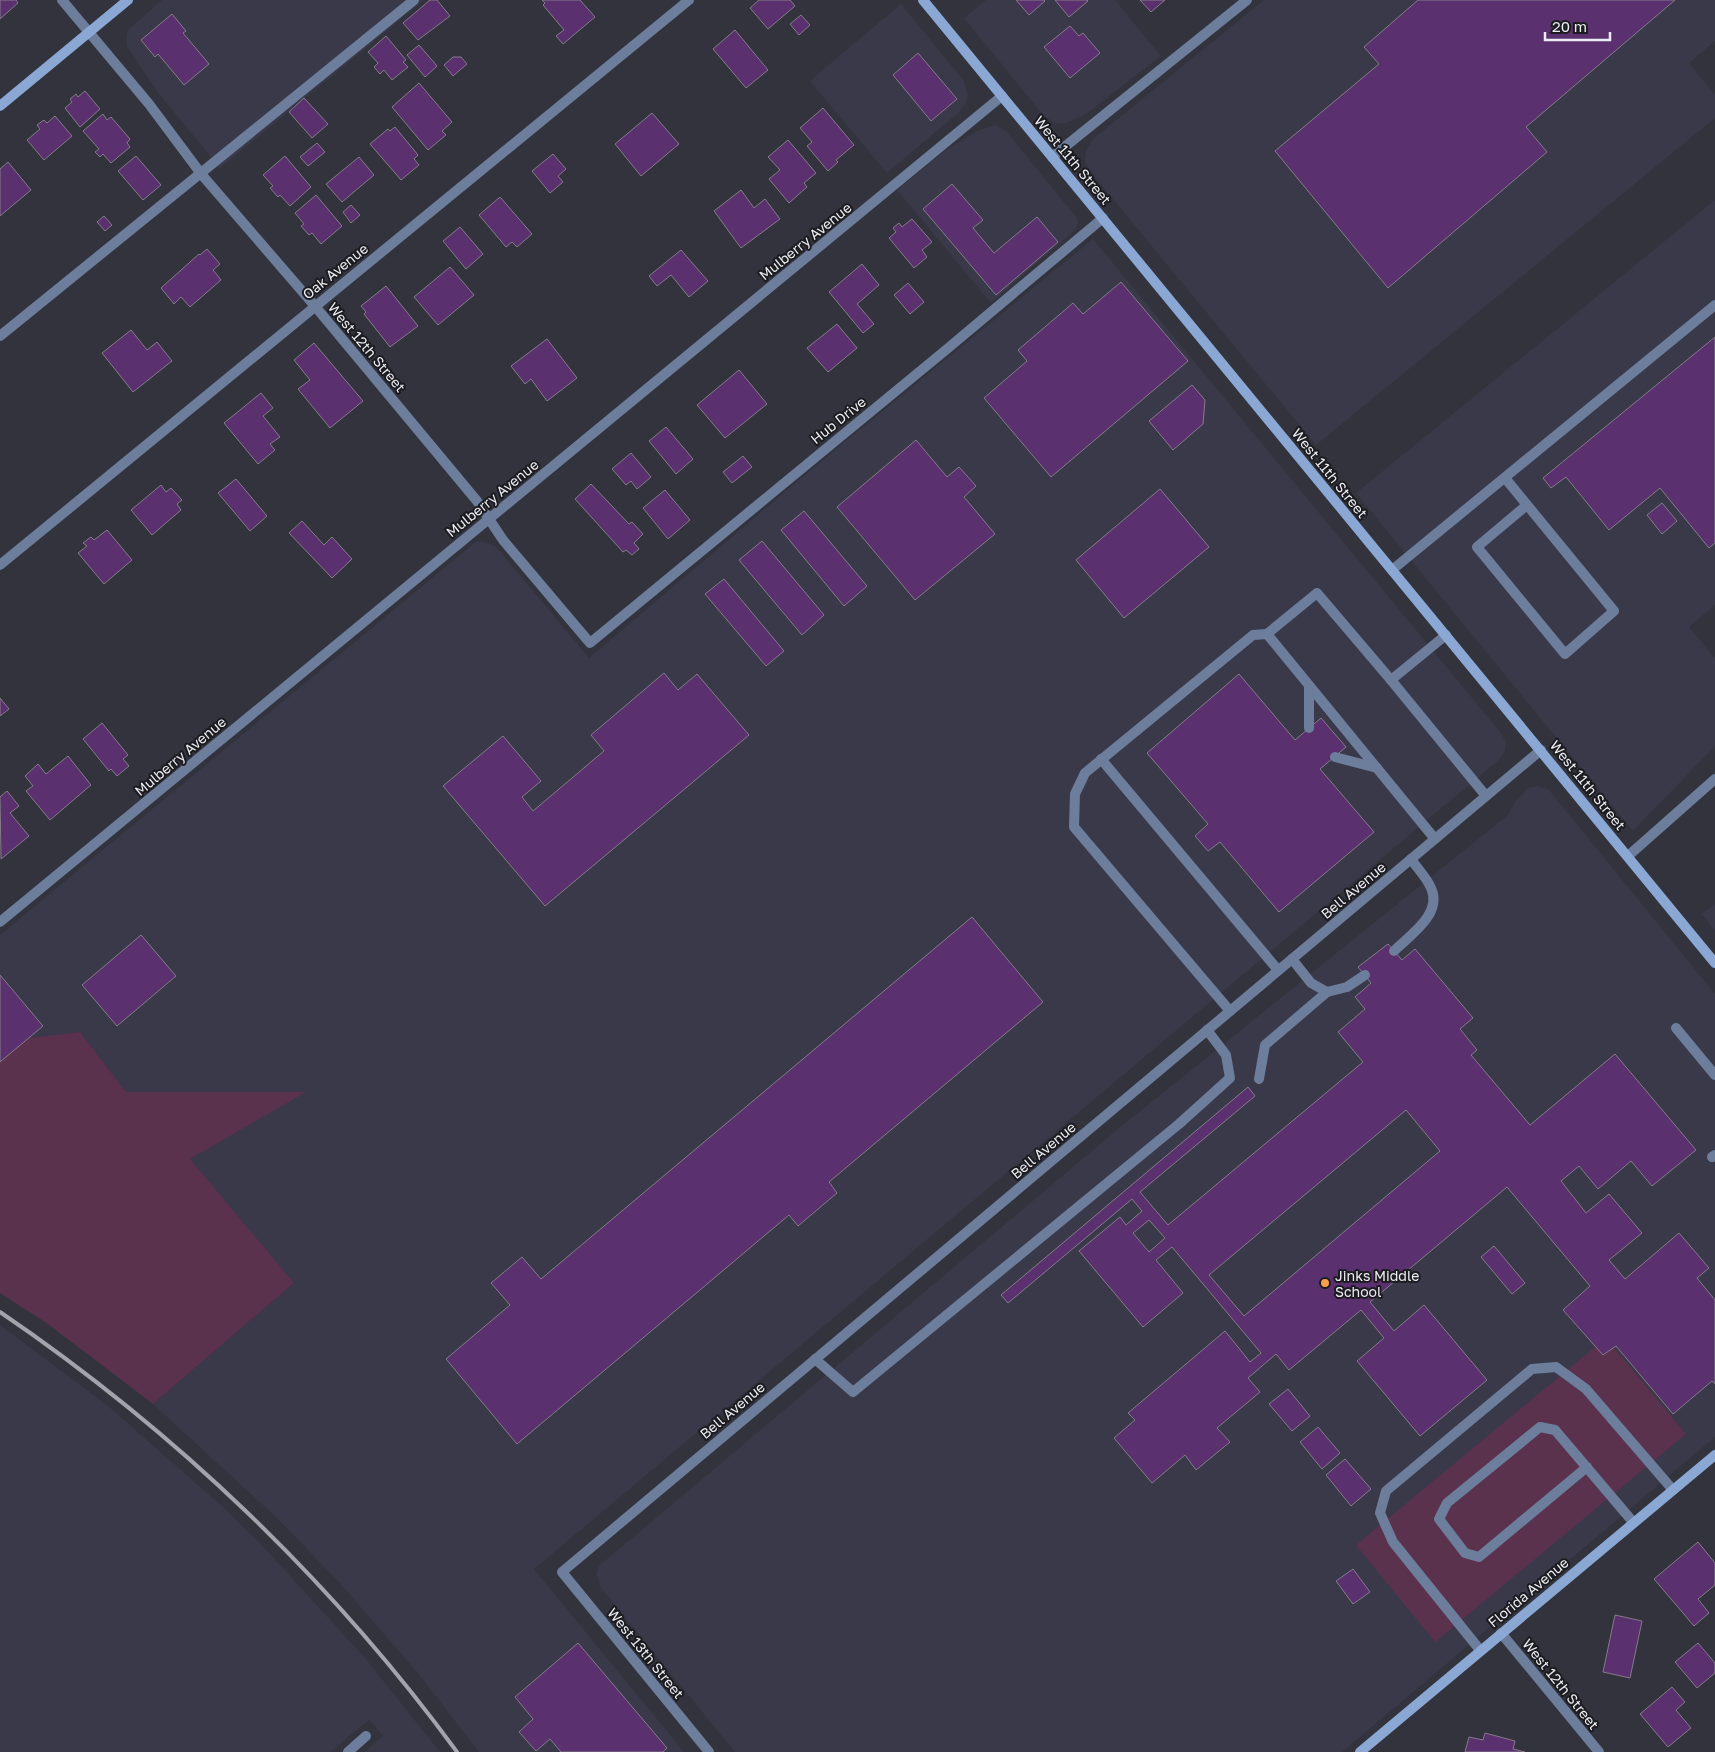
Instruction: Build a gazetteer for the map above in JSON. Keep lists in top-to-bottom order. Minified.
{"streets":{"main road":["West 11th Street","Florida Avenue"],"street":["Mulberry Avenue","Oak Avenue","West 12th Street","Hub Drive","Bell Avenue","West 13th Street"]},"crossings":[["West 11th Street","Mulberry Avenue"],["West 11th Street","Hub Drive"],["West 11th Street","Bell Avenue"],["Mulberry Avenue","West 12th Street"],["Oak Avenue","West 12th Street"],["West 12th Street","Hub Drive"],["West 12th Street","Florida Avenue"],["Bell Avenue","West 13th Street"]],"places":["Jinks Middle School"],"scale_bar":"20 m"}
